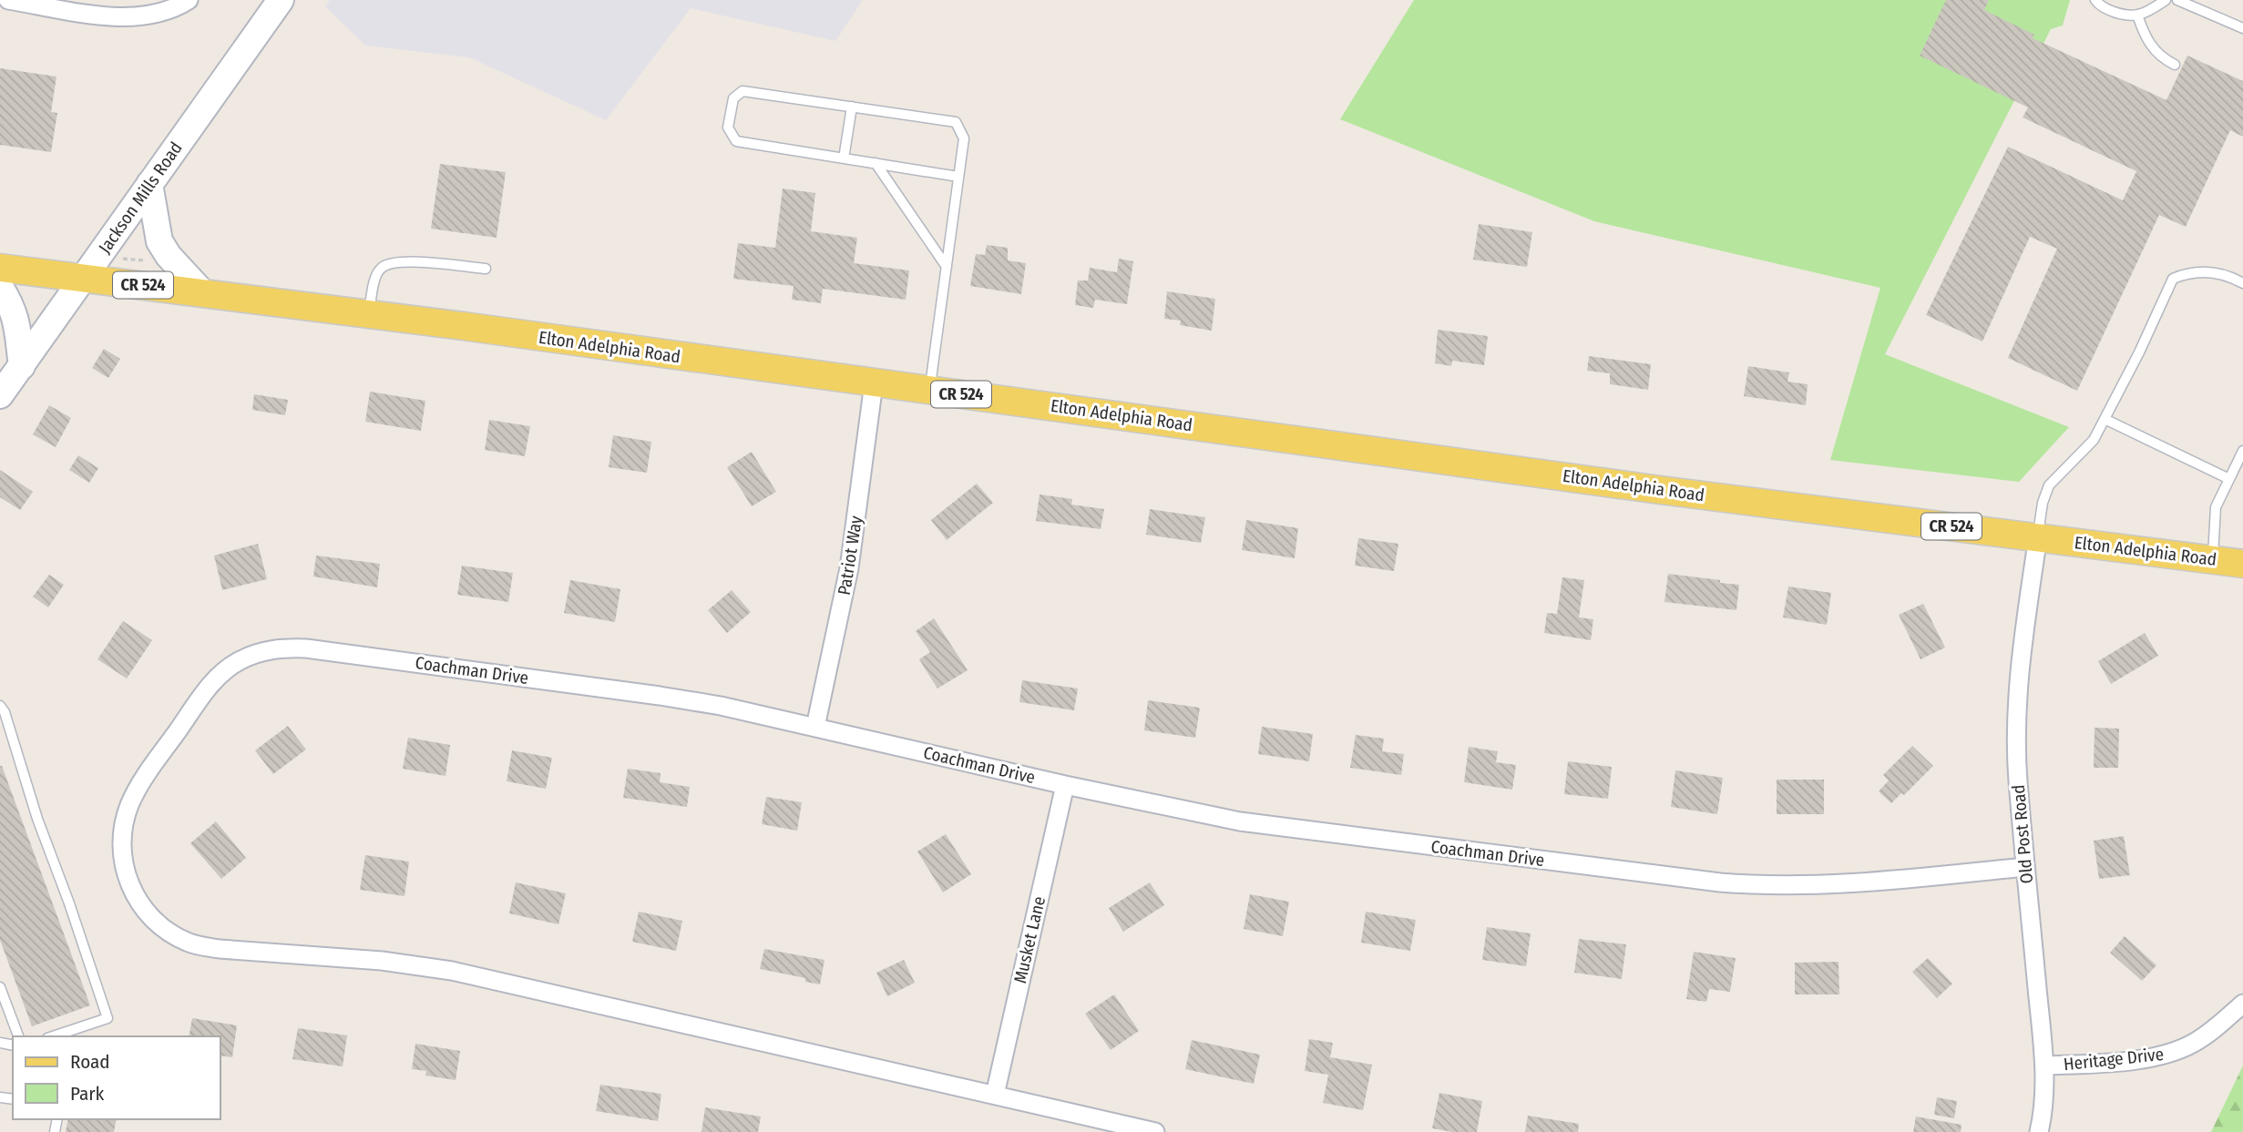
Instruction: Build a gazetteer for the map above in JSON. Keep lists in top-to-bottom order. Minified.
{"streets":{"main road":["Jackson Mills Road","CR 524","Elton Adelphia Road"],"street":["Patriot Way","Coachman Drive","Old Post Road","Musket Lane","Heritage Drive"]},"crossings":[["Jackson Mills Road","Elton Adelphia Road"],["Elton Adelphia Road","Patriot Way"],["Elton Adelphia Road","Old Post Road"],["Patriot Way","Coachman Drive"],["Coachman Drive","Old Post Road"],["Coachman Drive","Musket Lane"],["Old Post Road","Heritage Drive"]],"legend":["Road","Park"]}
